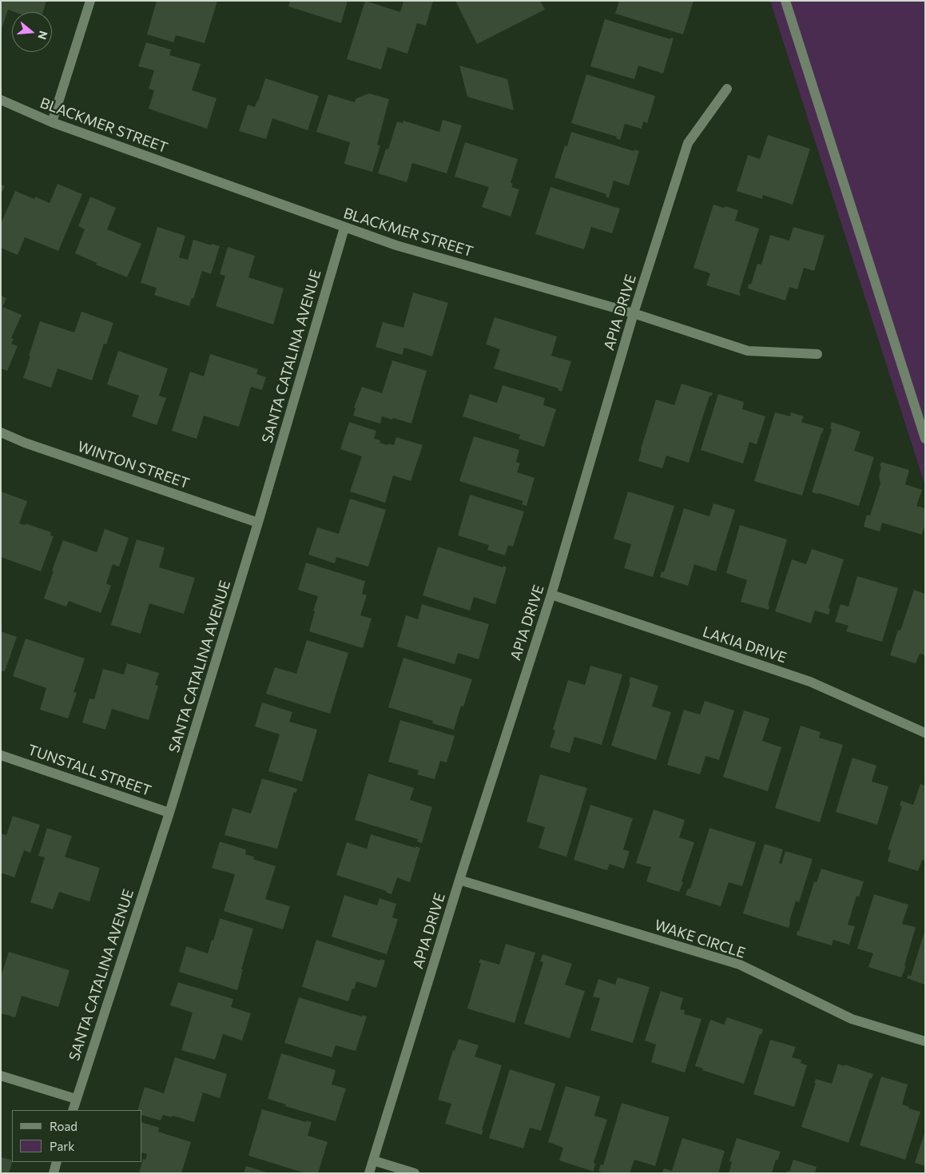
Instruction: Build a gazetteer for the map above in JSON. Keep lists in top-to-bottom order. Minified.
{"streets":{"street":["BLACKMER STREET","APIA DRIVE","SANTA CATALINA AVENUE","WINTON STREET","LAKIA DRIVE","TUNSTALL STREET","WAKE CIRCLE"]},"crossings":[["BLACKMER STREET","APIA DRIVE"],["BLACKMER STREET","SANTA CATALINA AVENUE"],["APIA DRIVE","LAKIA DRIVE"],["APIA DRIVE","WAKE CIRCLE"],["SANTA CATALINA AVENUE","WINTON STREET"],["SANTA CATALINA AVENUE","TUNSTALL STREET"]],"legend":["Road","Park"],"north":"right"}
